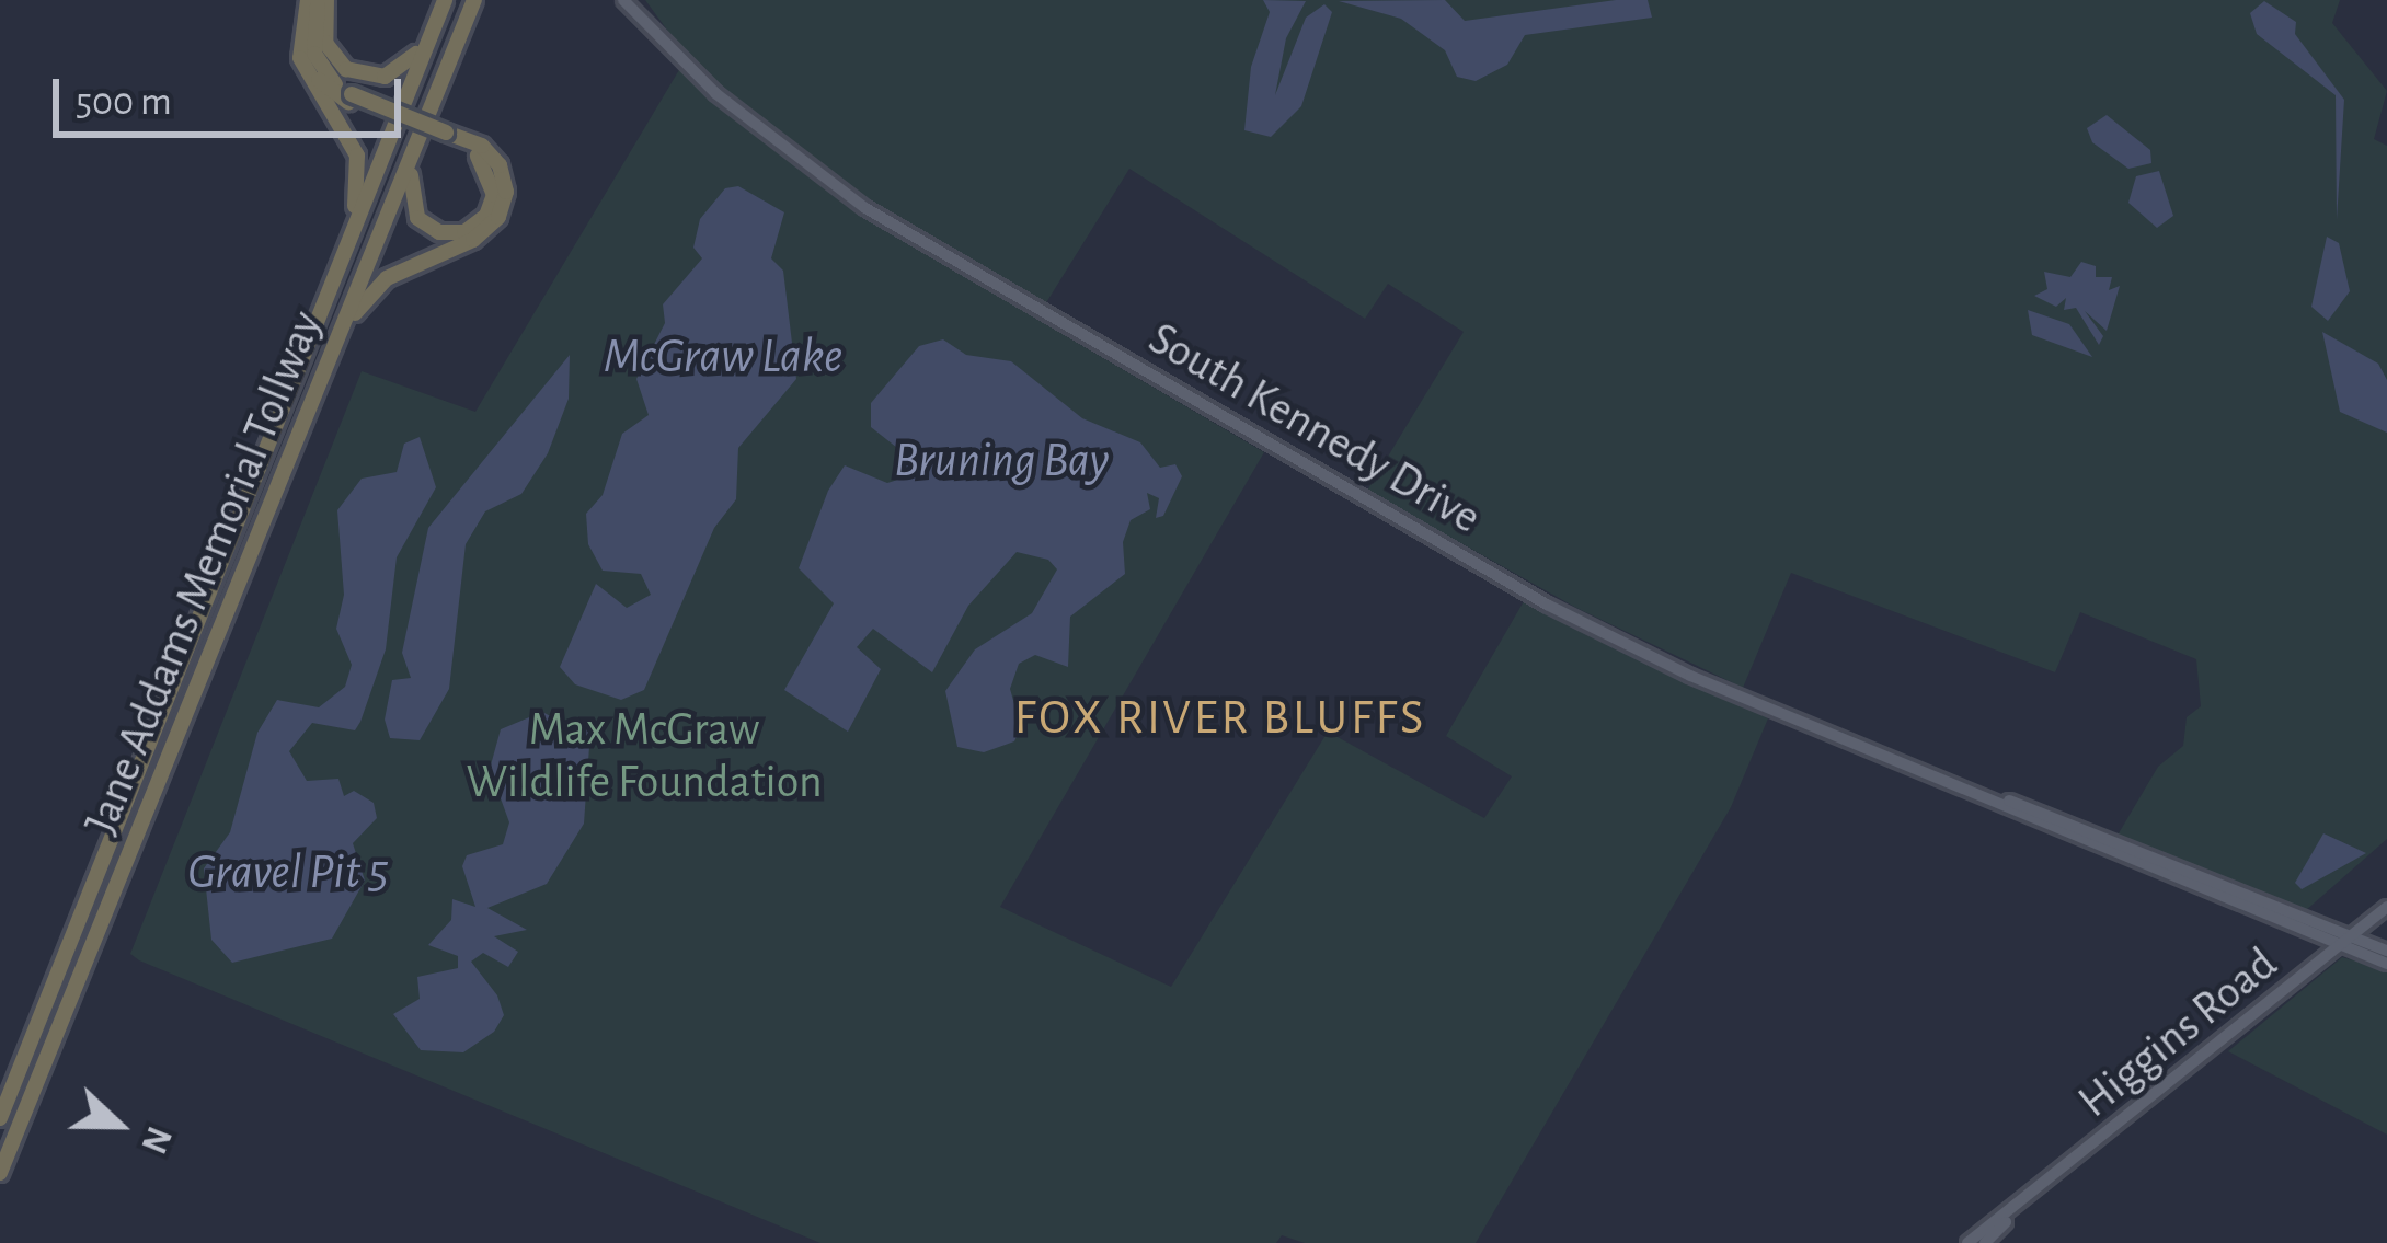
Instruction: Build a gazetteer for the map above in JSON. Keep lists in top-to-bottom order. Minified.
{"streets":{"highway":["Jane Addams Memorial Tollway"],"main road":["South Kennedy Drive","Higgins Road"]},"crossings":[["South Kennedy Drive","Higgins Road"]],"districts":["FOX RIVER BLUFFS"],"water":["McGraw Lake","Bruning Bay","Gravel Pit 5"],"parks":["Max McGraw Wildlife Foundation"],"scale_bar":"500 m","north":"right"}
